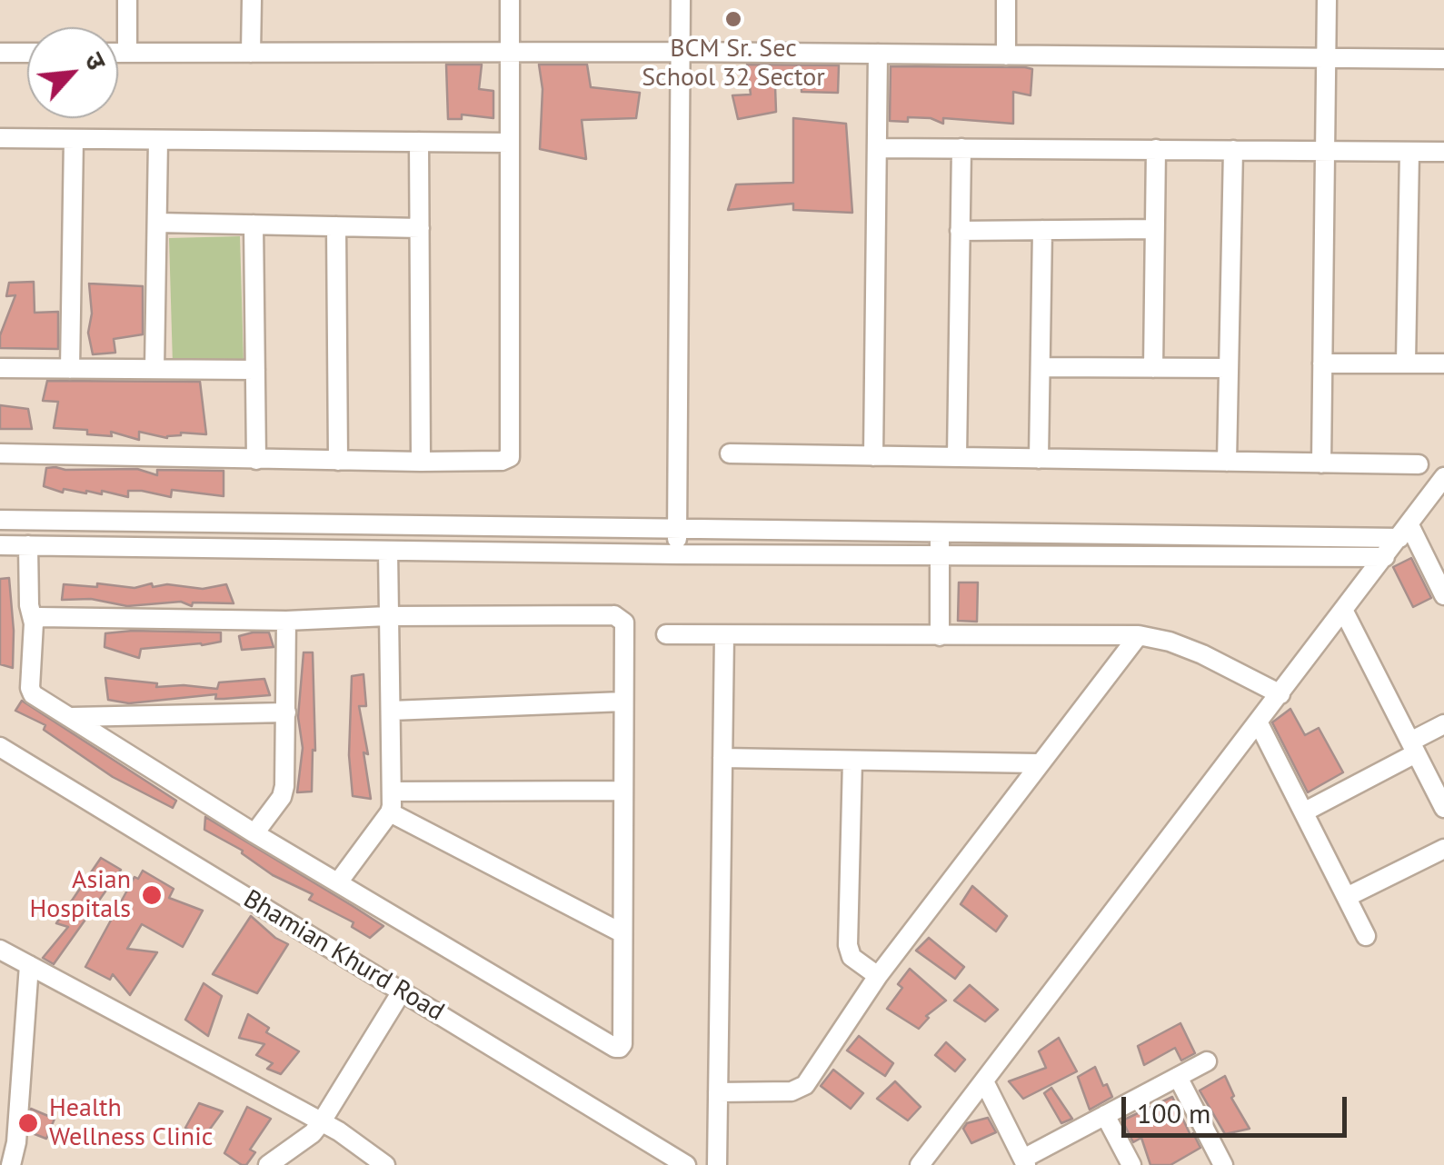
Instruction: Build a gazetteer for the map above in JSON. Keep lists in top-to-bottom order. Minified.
{"streets":{"street":["Bhamian Khurd Road"]},"places":["BCM Sr. Sec School 32 Sector","Asian Hospitals","Health Wellness Clinic"],"scale_bar":"100 m","north":"top right"}
